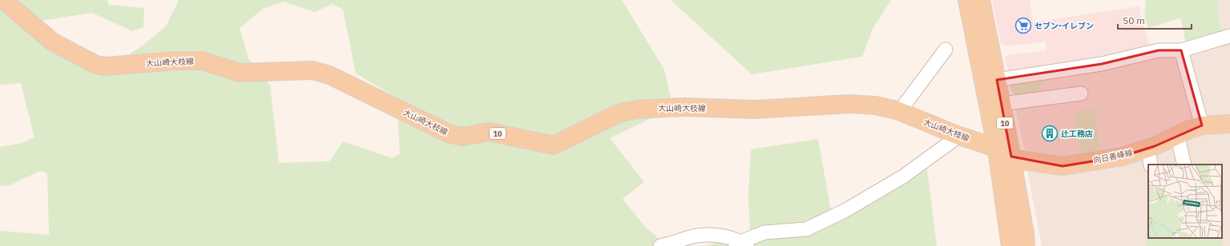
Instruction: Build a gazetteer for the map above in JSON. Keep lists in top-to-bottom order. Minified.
{"streets":{"main road":["大山崎大枝線","10","向日善峰線"]},"crossings":[["大山崎大枝線","10"],["大山崎大枝線","向日善峰線"],["10","向日善峰線"]],"places":{"supermarket":["セブン-イレブン"],"building":["辻工務店"]},"scale_bar":"50 m"}
